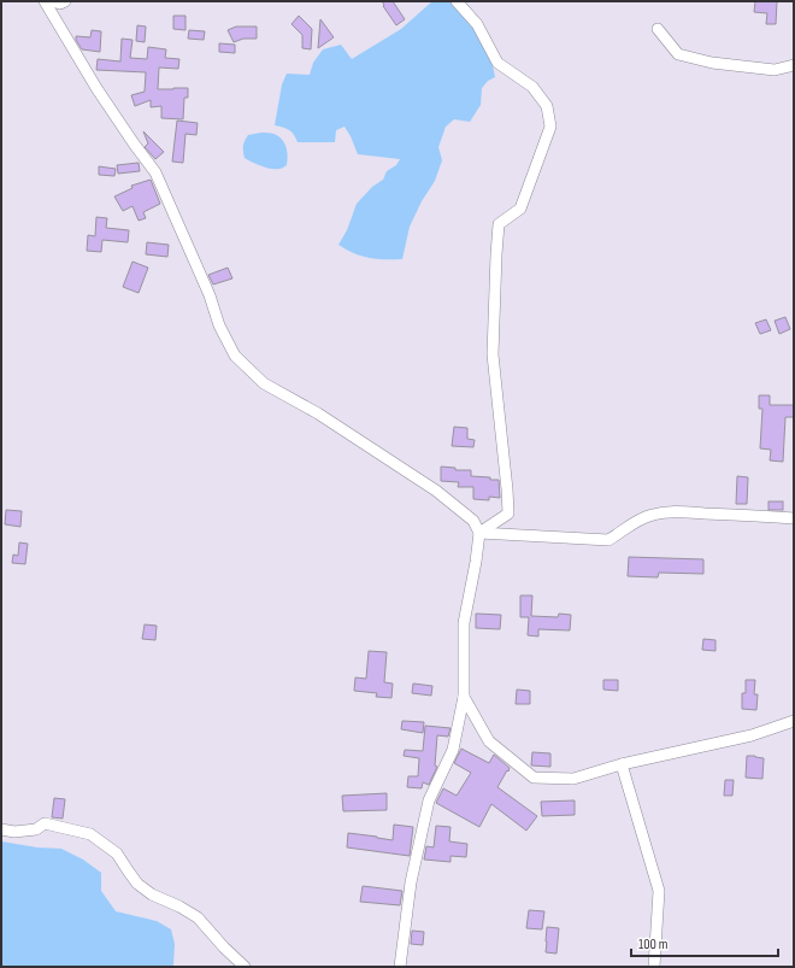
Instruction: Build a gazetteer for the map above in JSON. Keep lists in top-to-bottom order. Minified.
{"scale_bar":"100 m"}
